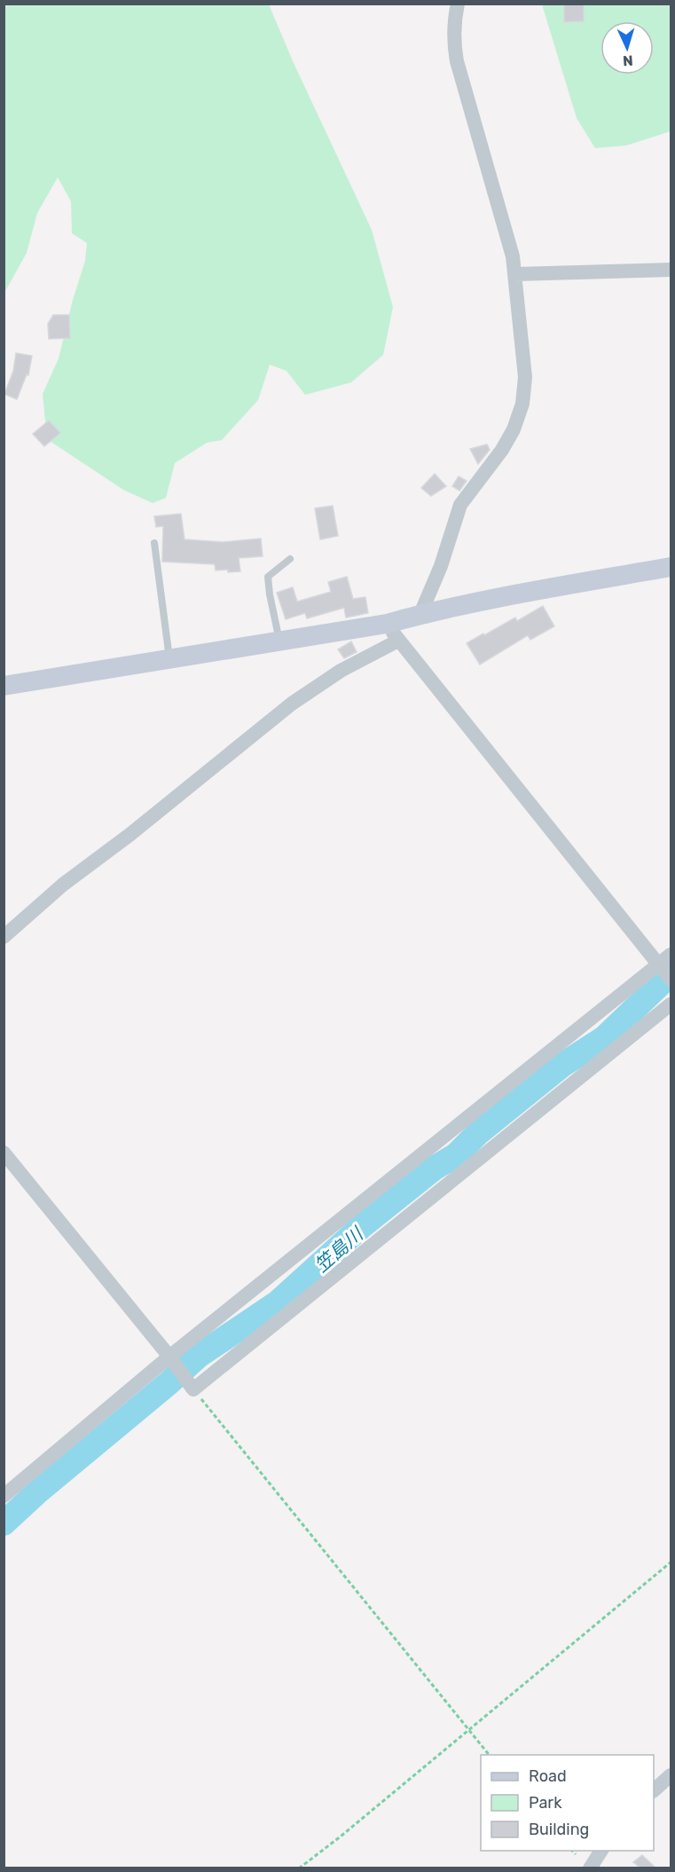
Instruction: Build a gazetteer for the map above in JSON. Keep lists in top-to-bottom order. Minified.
{"water":["笠島川"],"legend":["Road","Park","Building"],"north":"bottom"}
